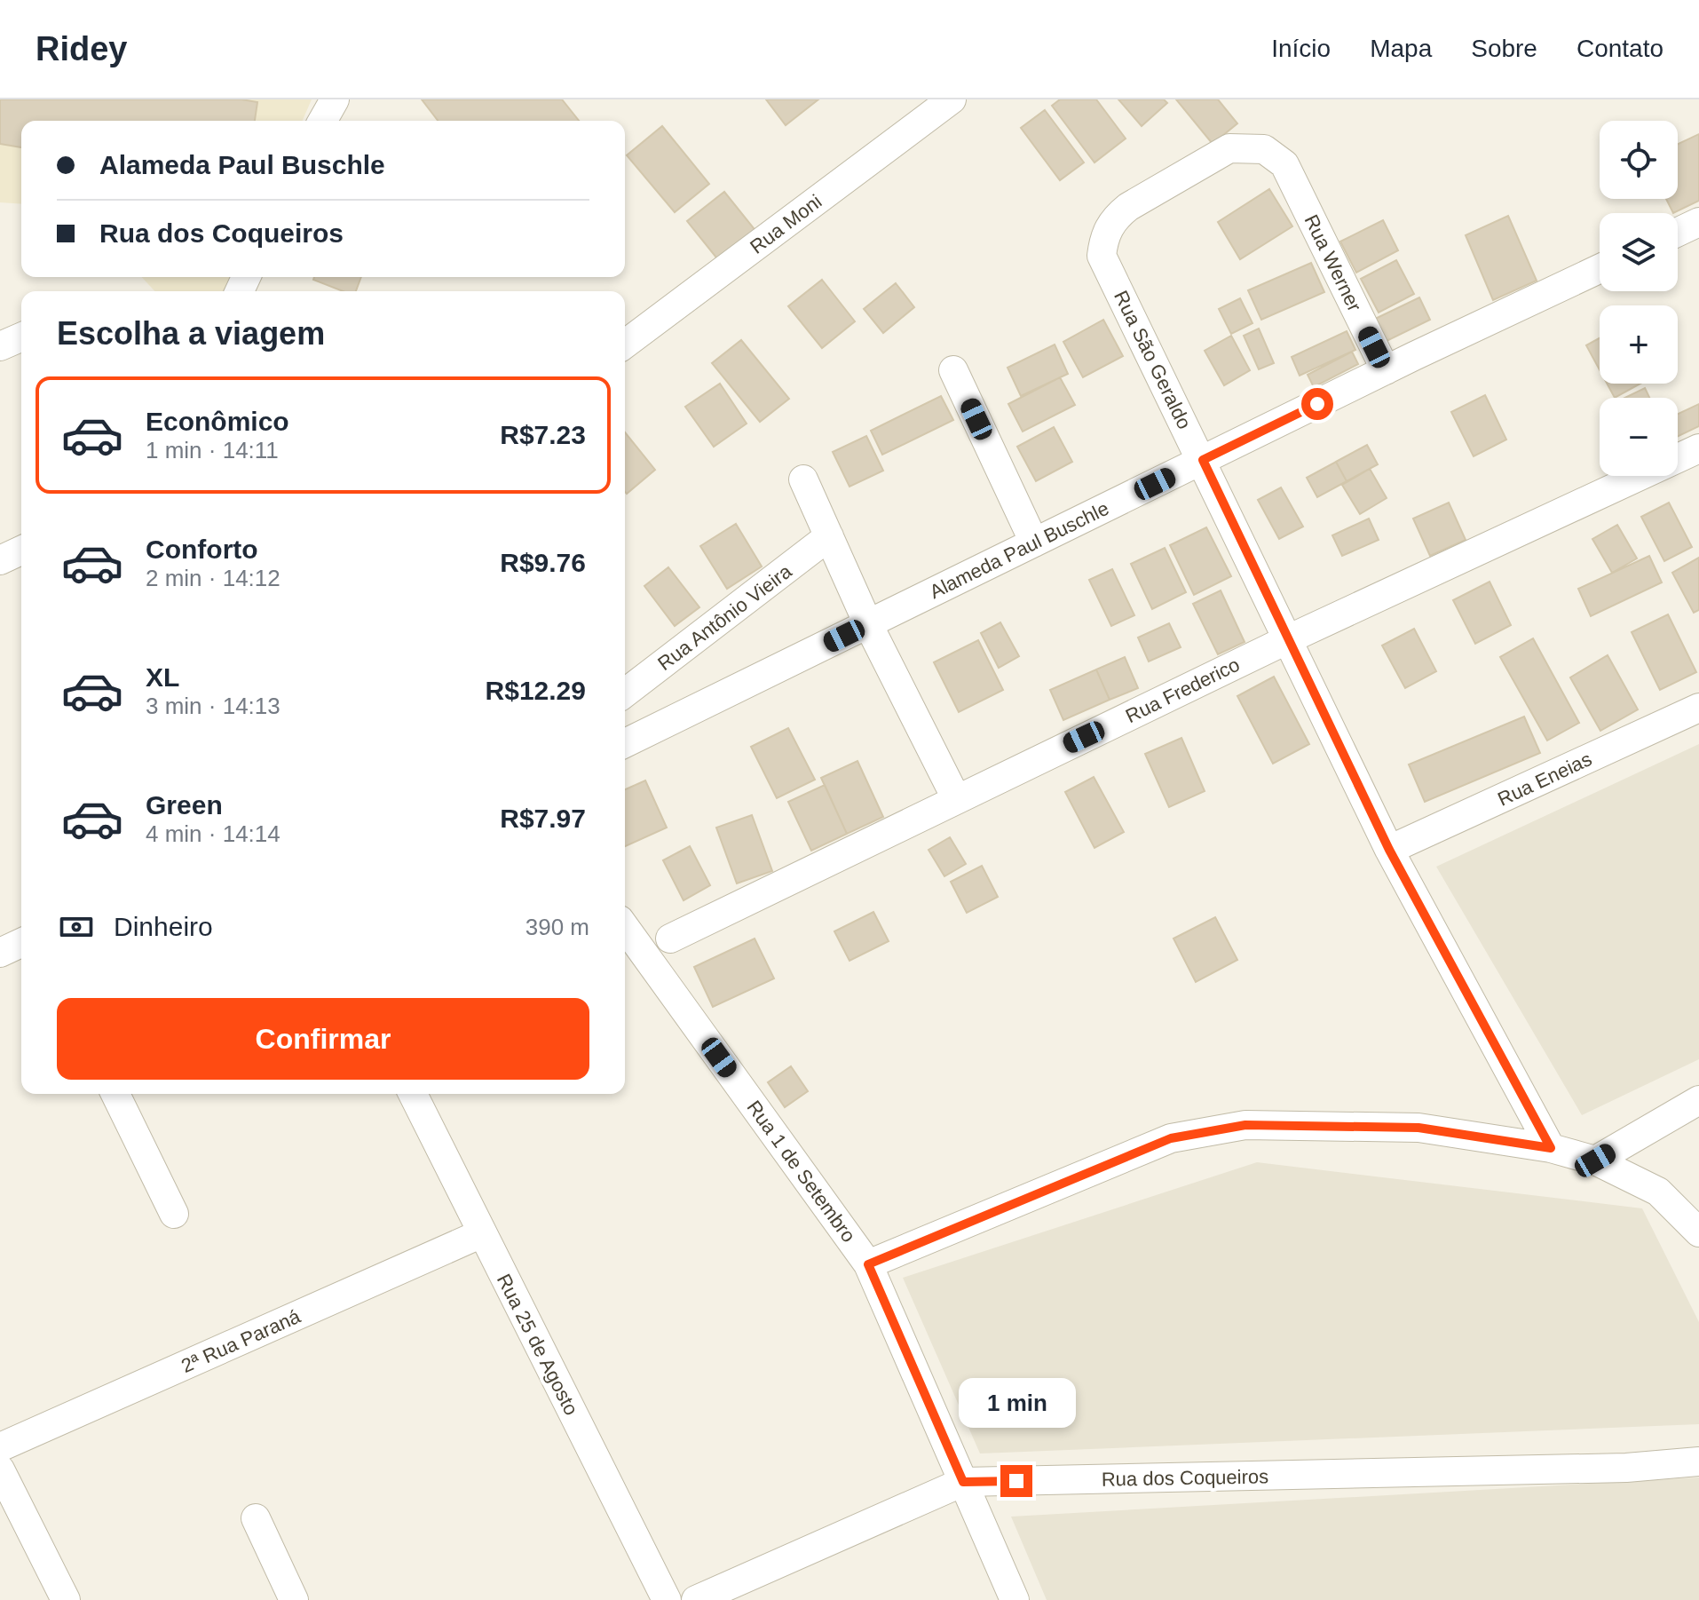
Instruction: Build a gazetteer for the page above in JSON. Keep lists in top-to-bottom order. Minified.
{"streets":{"street":["Rua Moni","Rua Werner","Rua São Geraldo","Alameda Paul Buschle","Rua Antônio Vieira","Rua Frederico","Rua Eneias","Rua 1 de Setembro","2ª Rua Paraná","Rua 25 de Agosto","Rua dos Coqueiros"]},"crossings":[["Rua Werner","Rua São Geraldo"],["Rua Werner","Alameda Paul Buschle"],["Rua São Geraldo","Alameda Paul Buschle"],["Rua São Geraldo","Rua Frederico"],["Rua São Geraldo","Rua Eneias"],["Rua 1 de Setembro","Rua dos Coqueiros"],["2ª Rua Paraná","Rua 25 de Agosto"]],"page":{"header":"Ridey","nav":["Início","Mapa","Sobre","Contato"],"map_buttons":["+","−"],"banner":["Alameda Paul Buschle","Rua dos Coqueiros"],"heading":"Escolha a viagem","list":[{"name":"Econômico","note":"1 min · 14:11","value":"R$7.23"},{"name":"Conforto","note":"2 min · 14:12","value":"R$9.76"},{"name":"XL","note":"3 min · 14:13","value":"R$12.29"},{"name":"Green","note":"4 min · 14:14","value":"R$7.97"}],"pay":["Dinheiro","390 m"],"buttons":"Confirmar","bubble":"1 min"}}
